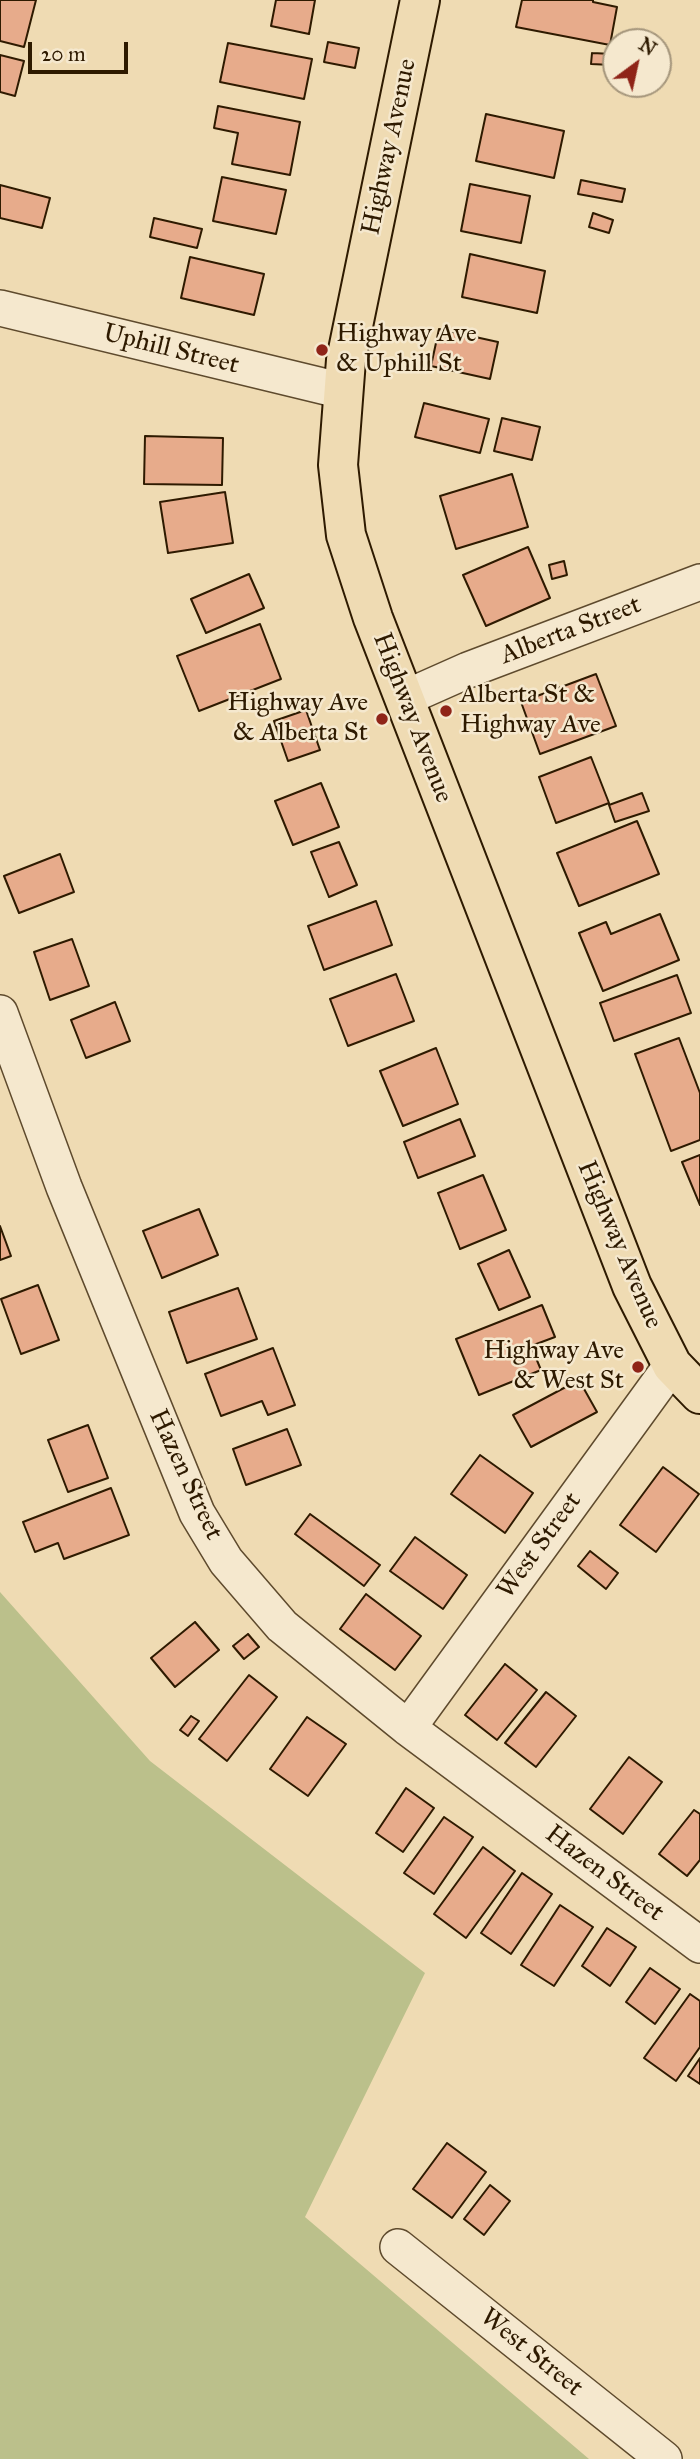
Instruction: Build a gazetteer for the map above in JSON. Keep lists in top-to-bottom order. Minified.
{"streets":{"main road":["Highway Avenue"],"street":["Uphill Street","Alberta Street","Hazen Street","West Street"]},"crossings":[["Highway Avenue","Uphill Street"],["Highway Avenue","Alberta Street"],["Highway Avenue","West Street"],["Hazen Street","West Street"]],"places":["Highway Ave & Uphill St","Alberta St & Highway Ave","Highway Ave & Alberta St","Highway Ave & West St"],"scale_bar":"20 m","north":"top right"}
